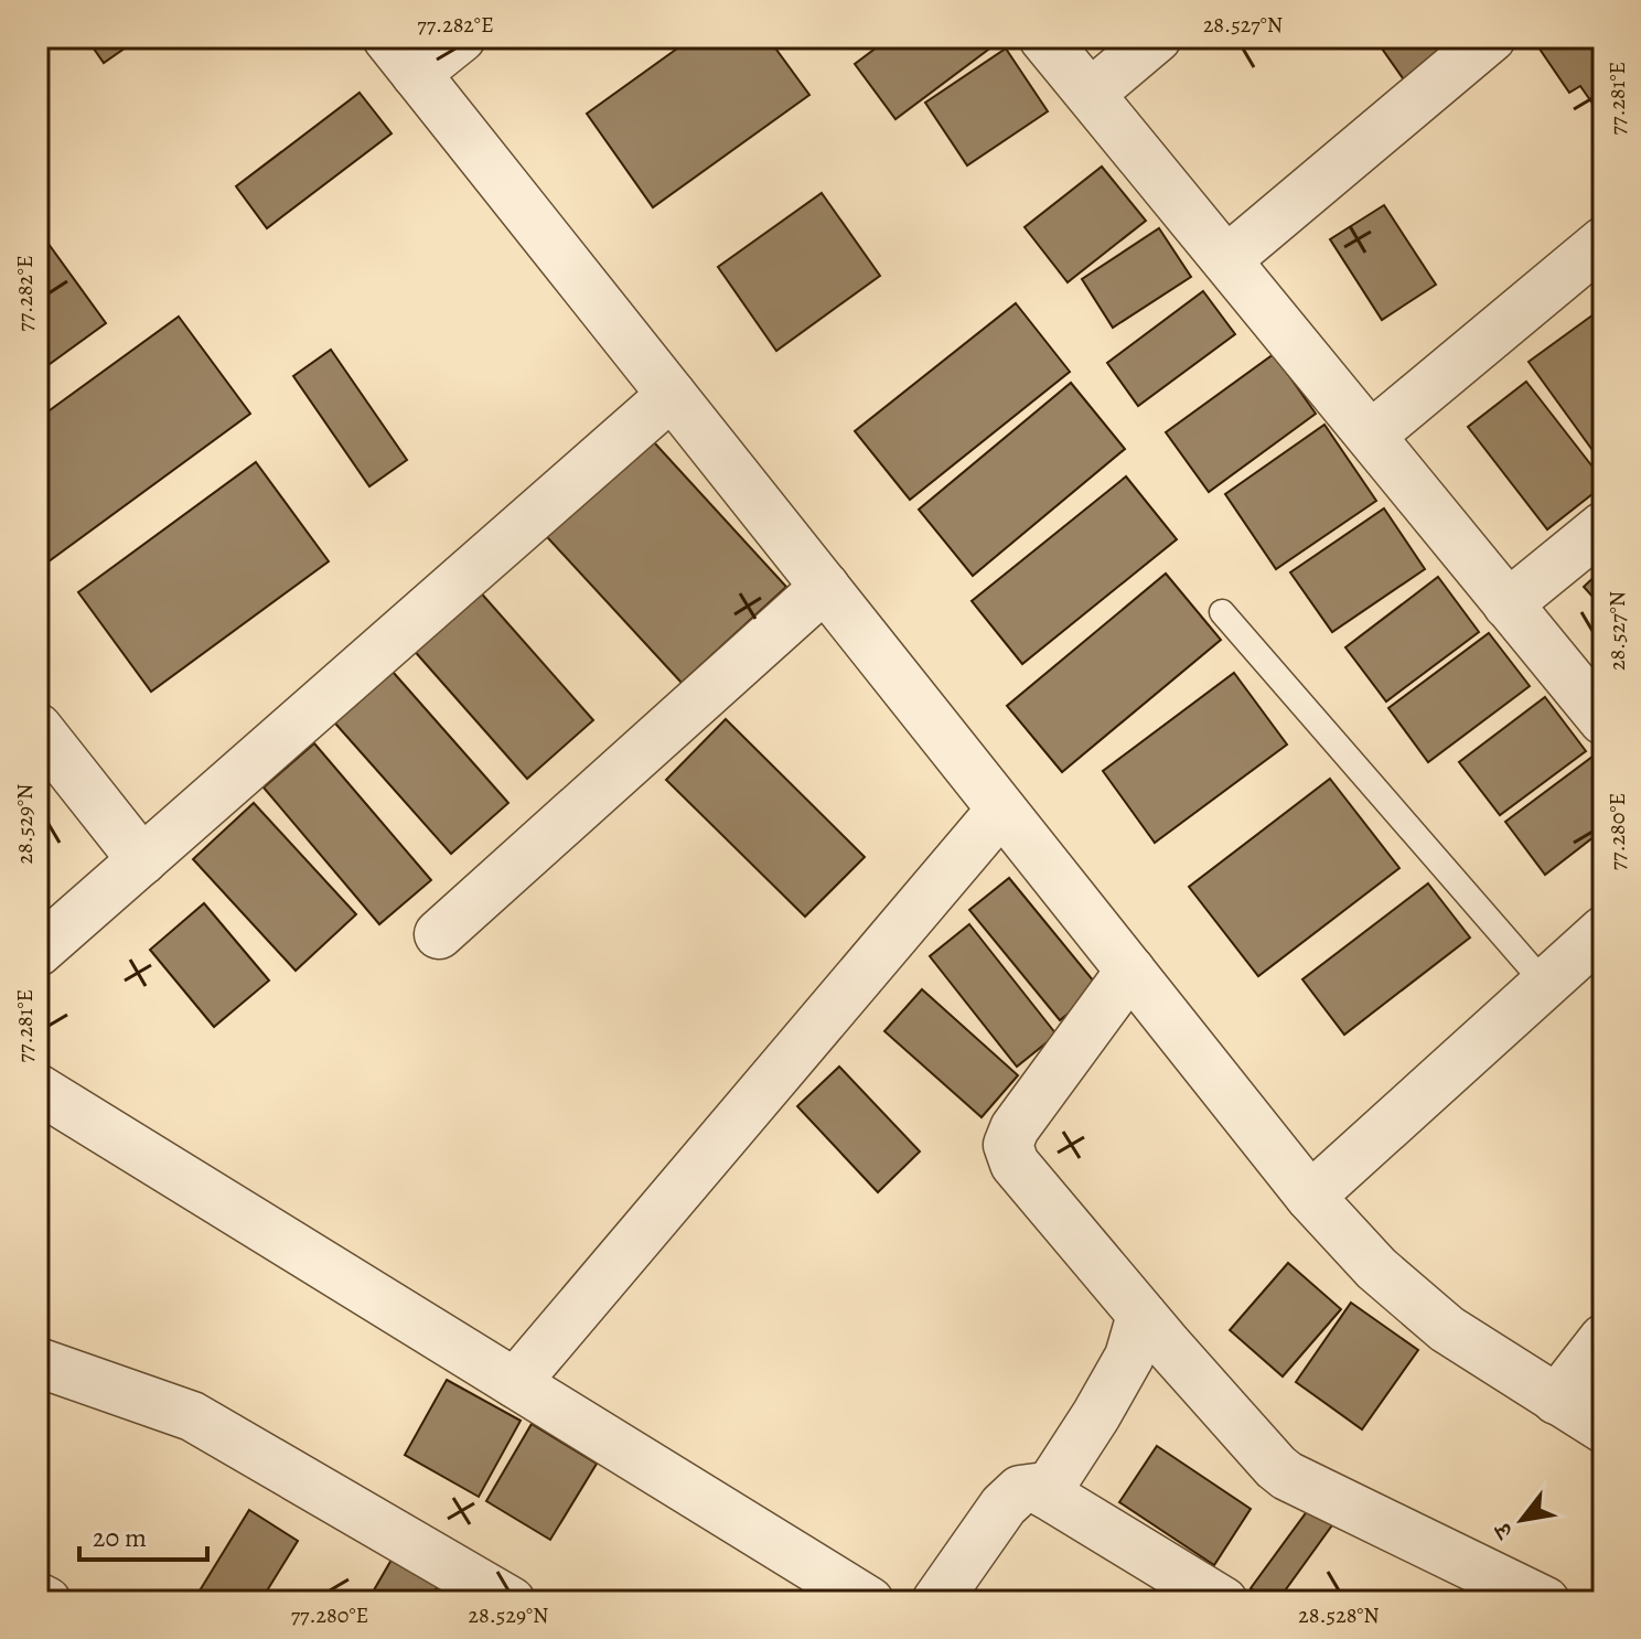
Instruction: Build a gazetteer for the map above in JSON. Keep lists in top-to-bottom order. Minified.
{"scale_bar":"20 m","north":"bottom left","coordinates":["77.282°E","28.527°N","77.281°E","28.529°N","77.280°E","28.528°N"]}
